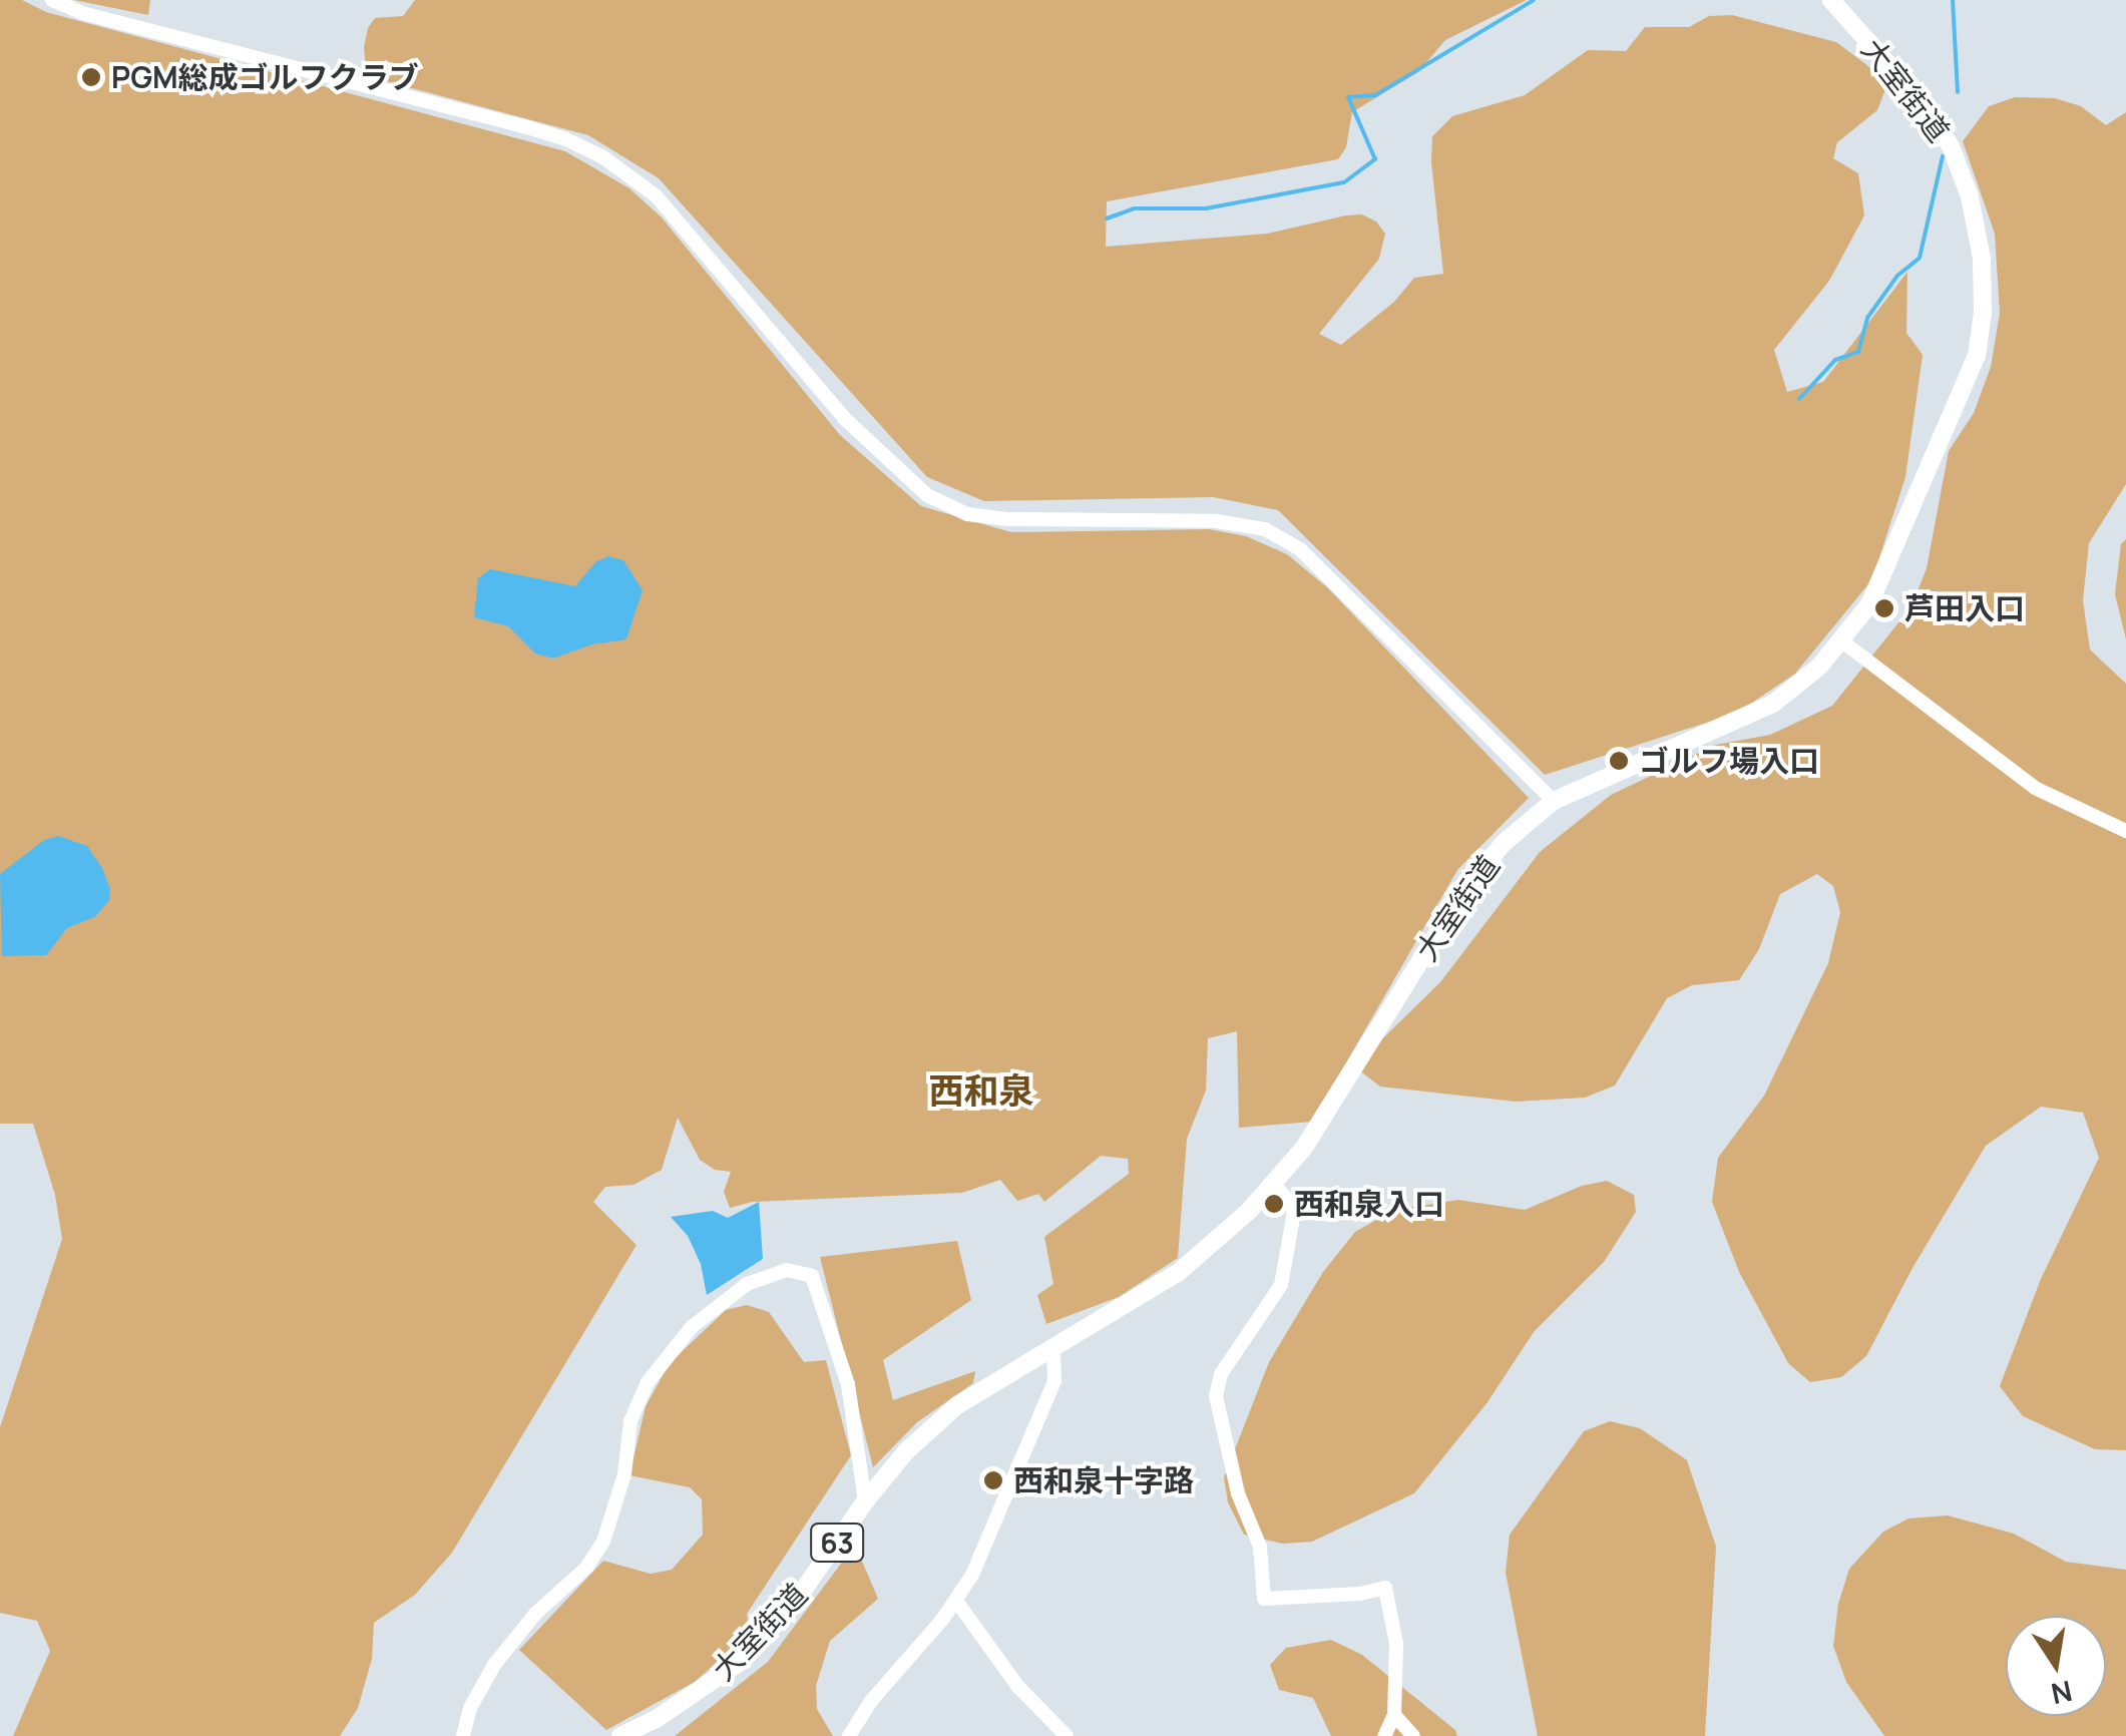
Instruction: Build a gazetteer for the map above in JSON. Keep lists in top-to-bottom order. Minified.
{"streets":{"main road":["大室街道","63"]},"districts":["西和泉"],"places":["PGM総成ゴルフクラブ","芦田入口","ゴルフ場入口","西和泉入口","西和泉十字路"],"north":"bottom"}
